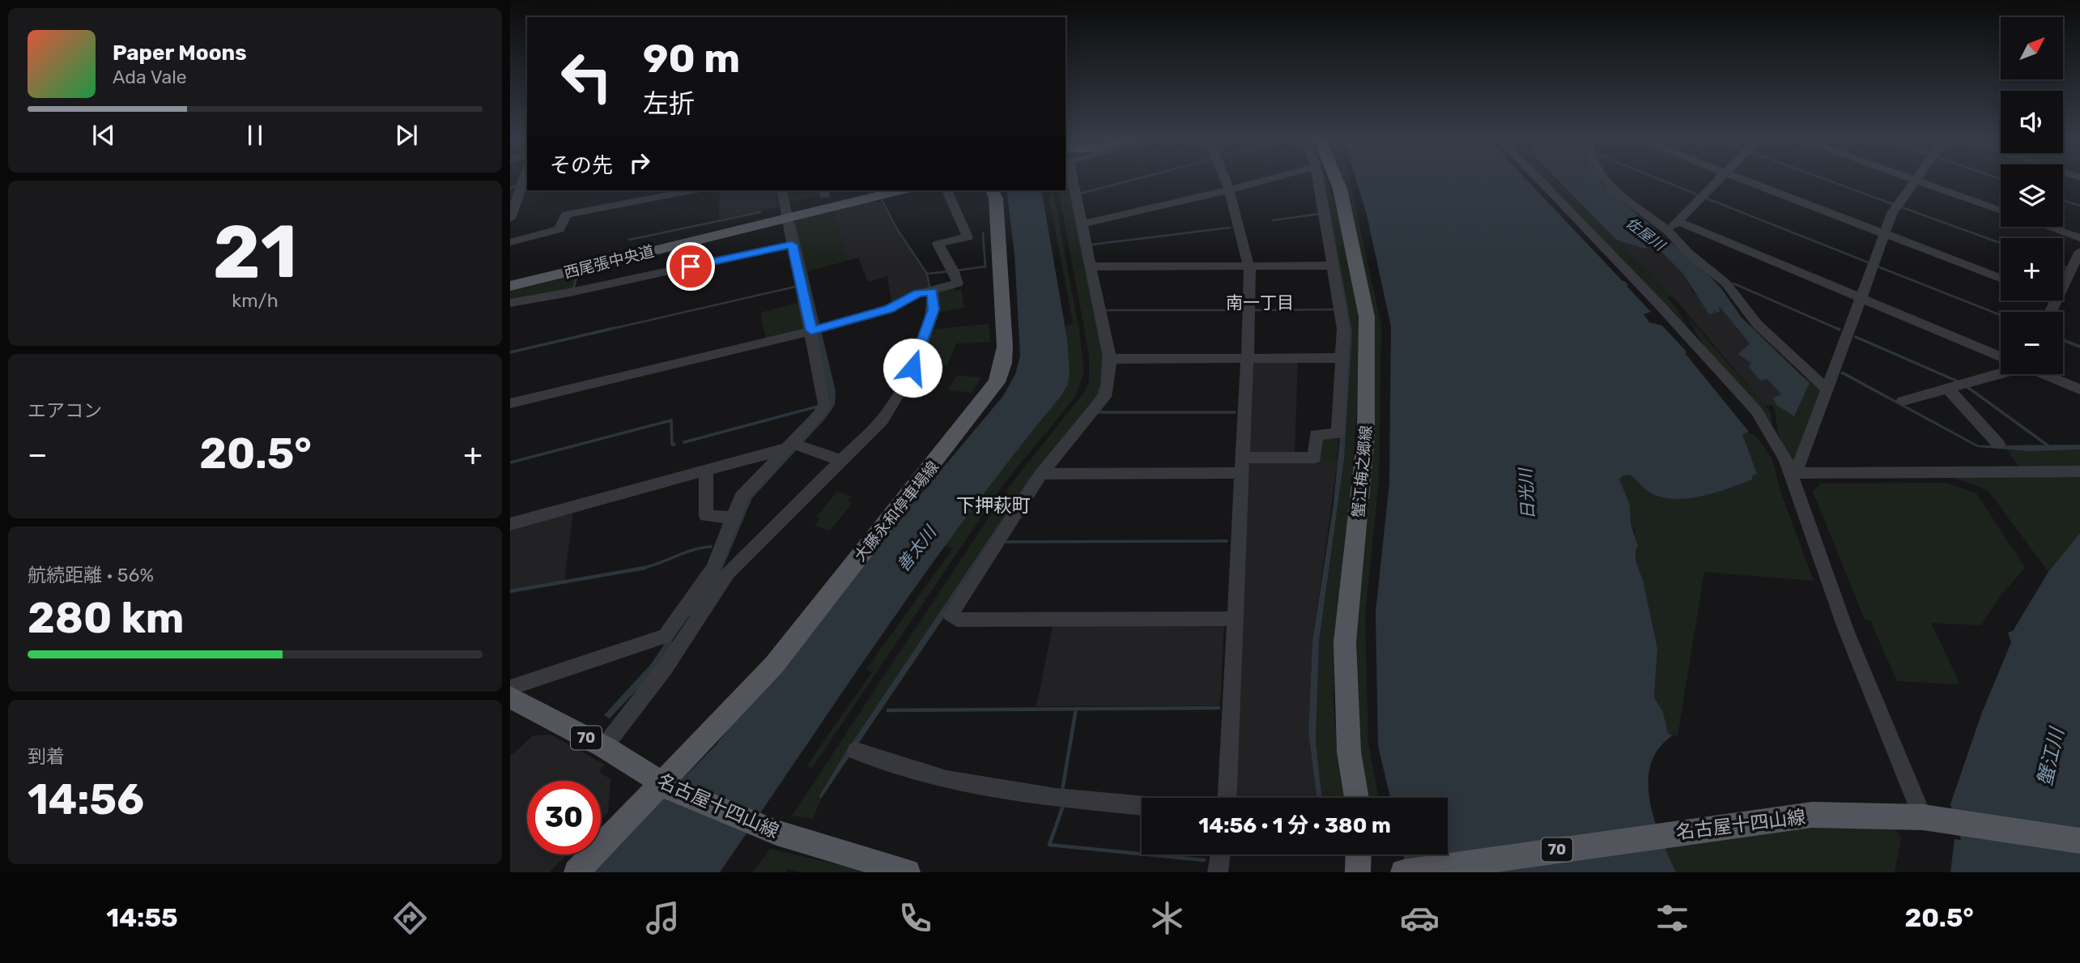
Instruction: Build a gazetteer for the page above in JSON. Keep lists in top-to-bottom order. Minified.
{"streets":{"main road":["西尾張中央道","蟹江梅之郷線","大藤永和停車場線","70","名古屋十四山線"]},"crossings":[["大藤永和停車場線","名古屋十四山線"]],"districts":["南一丁目","下押萩町"],"water":["佐屋川","日光川","善太川","蟹江川"],"north":"top right","page":{"map_buttons":["+","−"],"turn":["90 m","左折"],"song":["Paper Moons","Ada Vale"],"then":"その先","tile":[["21","km/h"],"エアコン",["航続距離 · 56%","280 km"],["到着","14:56"]],"heat":["−","20.5°","+"],"limit":"30","trip":"14:56 · 1 分 · 380 m","tabs":["14:55","20.5°"]}}
